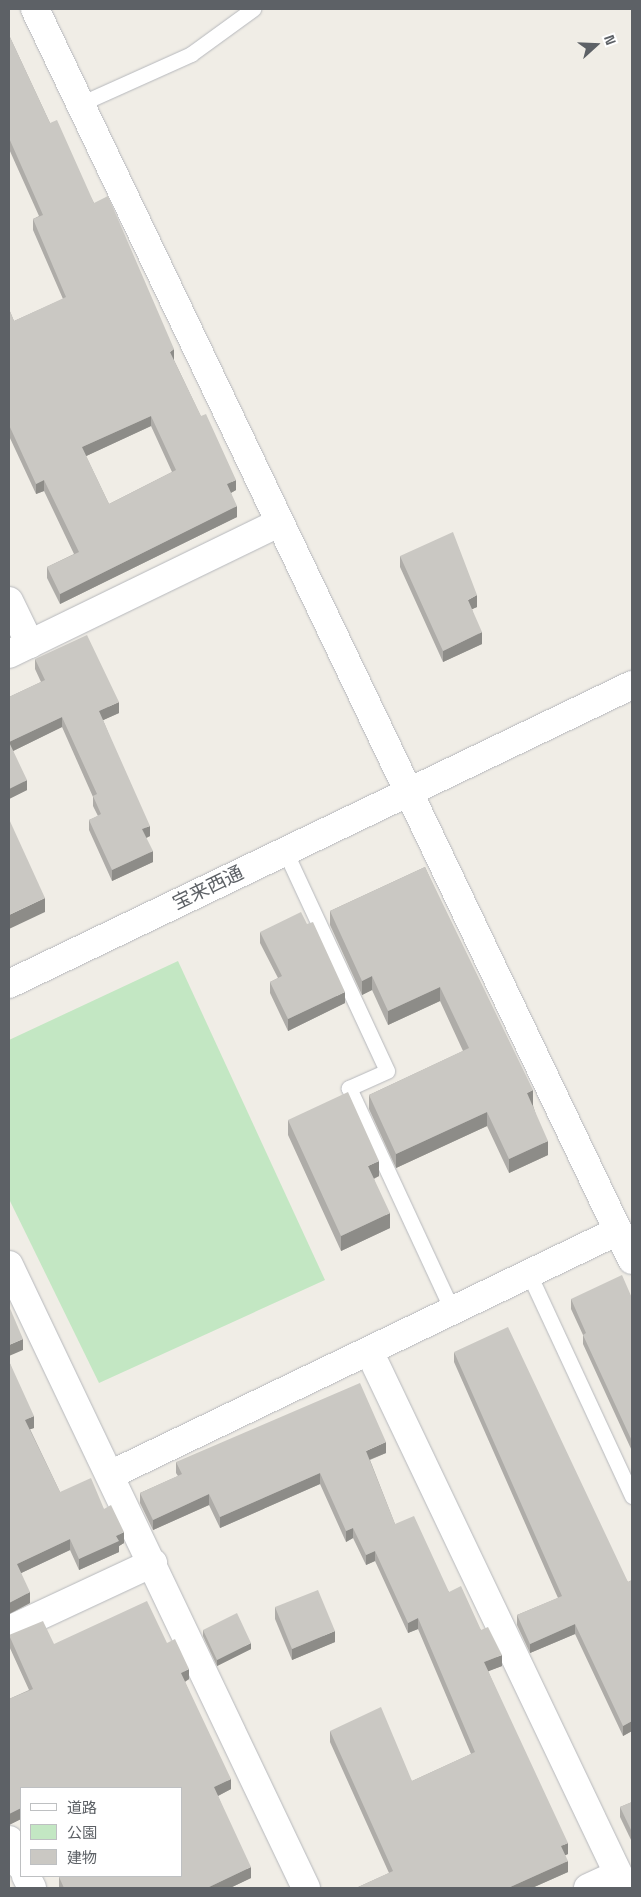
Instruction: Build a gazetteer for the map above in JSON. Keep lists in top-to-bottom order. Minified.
{"streets":{"street":["宝来西通"]},"legend":["道路","公園","建物"],"north":"right"}
